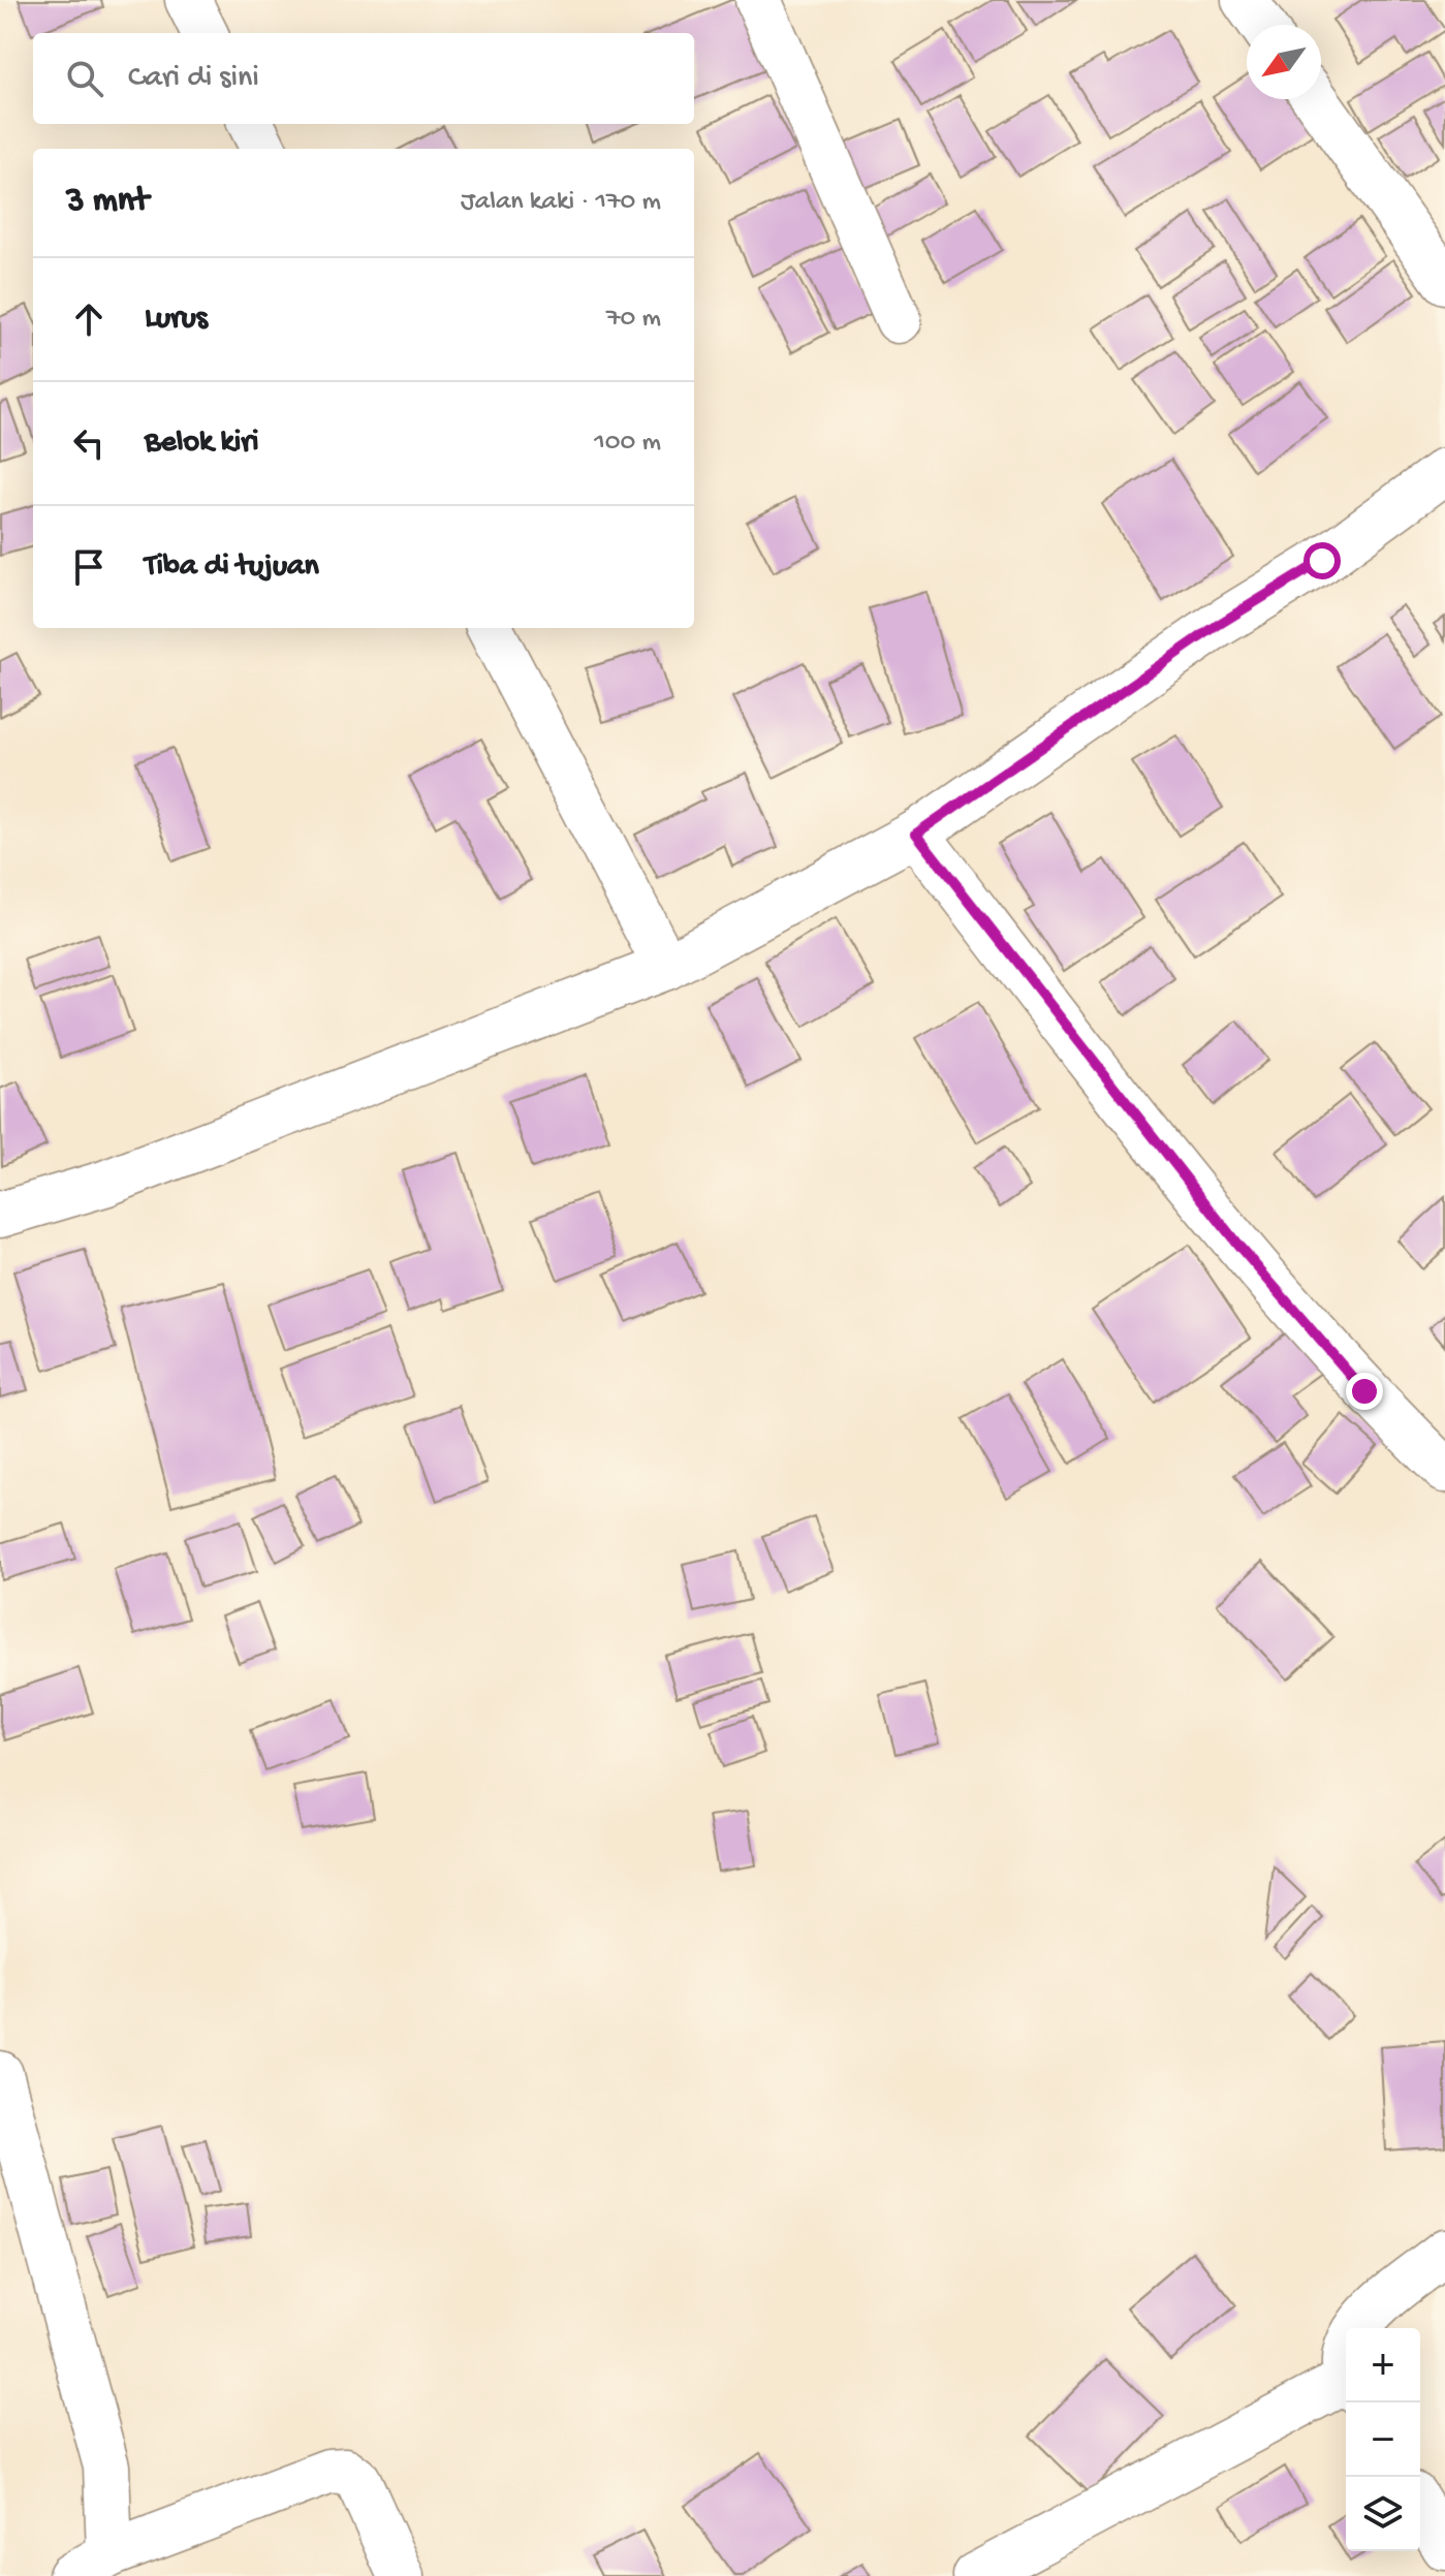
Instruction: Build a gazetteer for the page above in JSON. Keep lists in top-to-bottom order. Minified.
{"north":"bottom left","page":{"search":"Cari di sini","heading":["3 mnt","Jalan kaki · 170 m"],"list":[["Lurus","70 m"],["Belok kiri","100 m"],"Tiba di tujuan"],"map_buttons":["+","−"]}}
